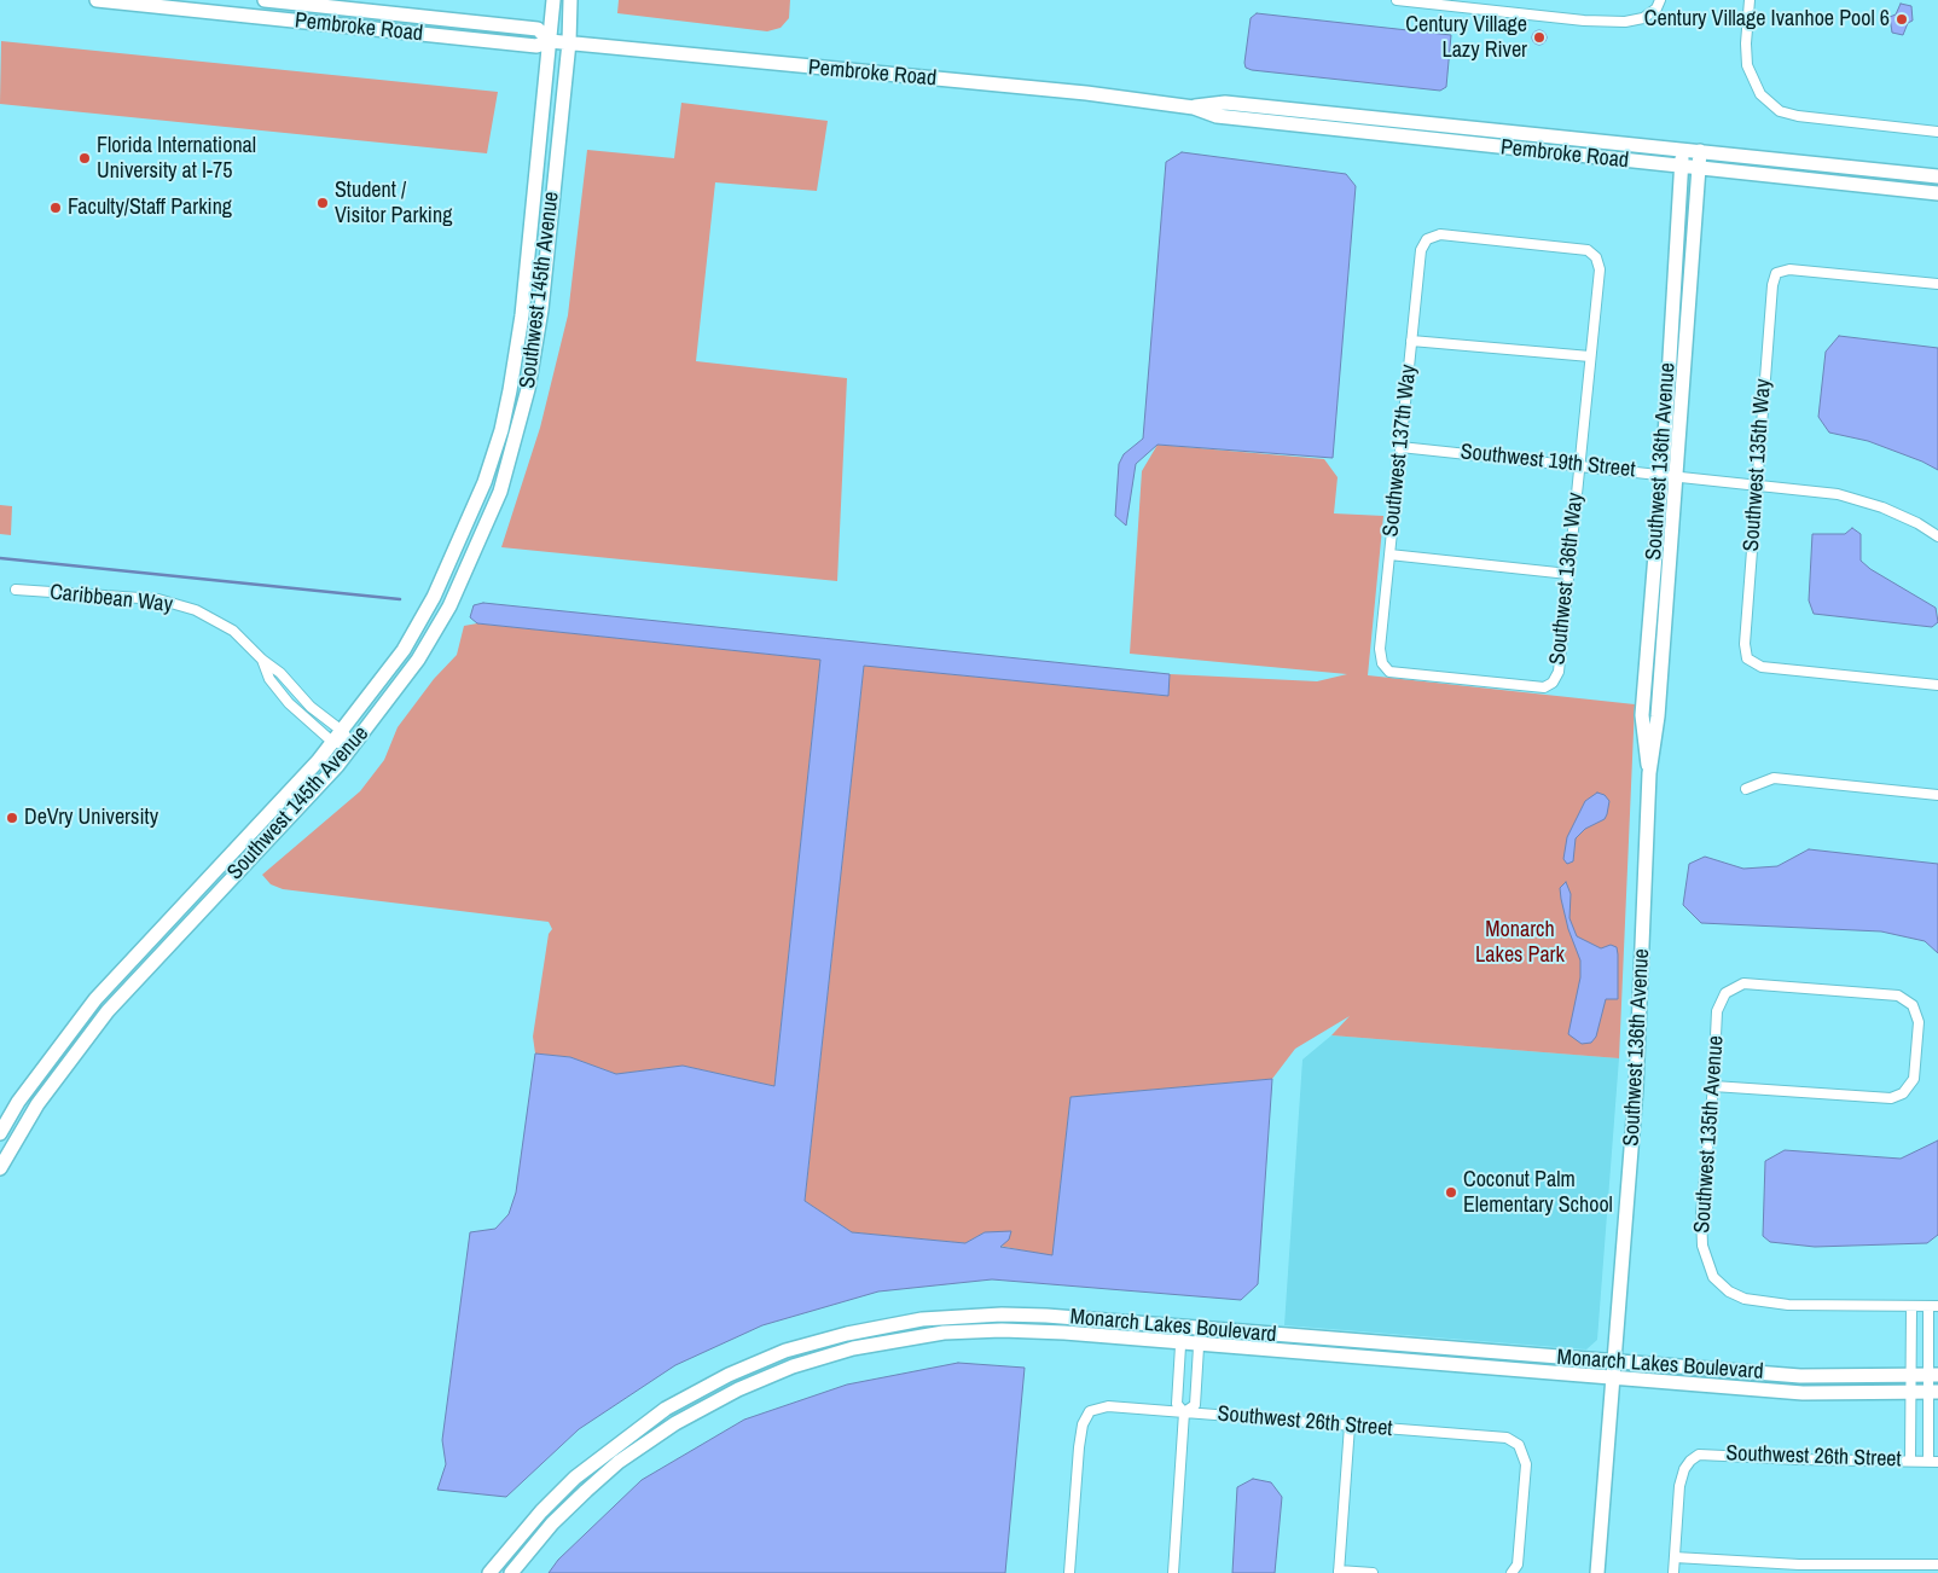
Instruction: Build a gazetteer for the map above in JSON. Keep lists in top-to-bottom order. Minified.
{"streets":{"street":["Pembroke Road","Southwest 145th Avenue","Southwest 137th Way","Southwest 19th Street","Southwest 136th Avenue","Southwest 135th Way","Southwest 136th Way","Caribbean Way","Southwest 135th Avenue","Monarch Lakes Boulevard","Southwest 26th Street"]},"crossings":[["Pembroke Road","Southwest 145th Avenue"],["Pembroke Road","Southwest 136th Avenue"],["Southwest 145th Avenue","Caribbean Way"],["Southwest 137th Way","Southwest 19th Street"],["Southwest 137th Way","Southwest 136th Way"],["Southwest 19th Street","Southwest 136th Avenue"],["Southwest 19th Street","Southwest 135th Way"],["Southwest 19th Street","Southwest 136th Way"],["Southwest 136th Avenue","Monarch Lakes Boulevard"]],"parks":["Monarch Lakes Park"],"places":["Century Village Ivanhoe Pool 6","Century Village Lazy River","Florida International University at I-75","Student / Visitor Parking","Faculty/Staff Parking","DeVry University","Coconut Palm Elementary School"]}
